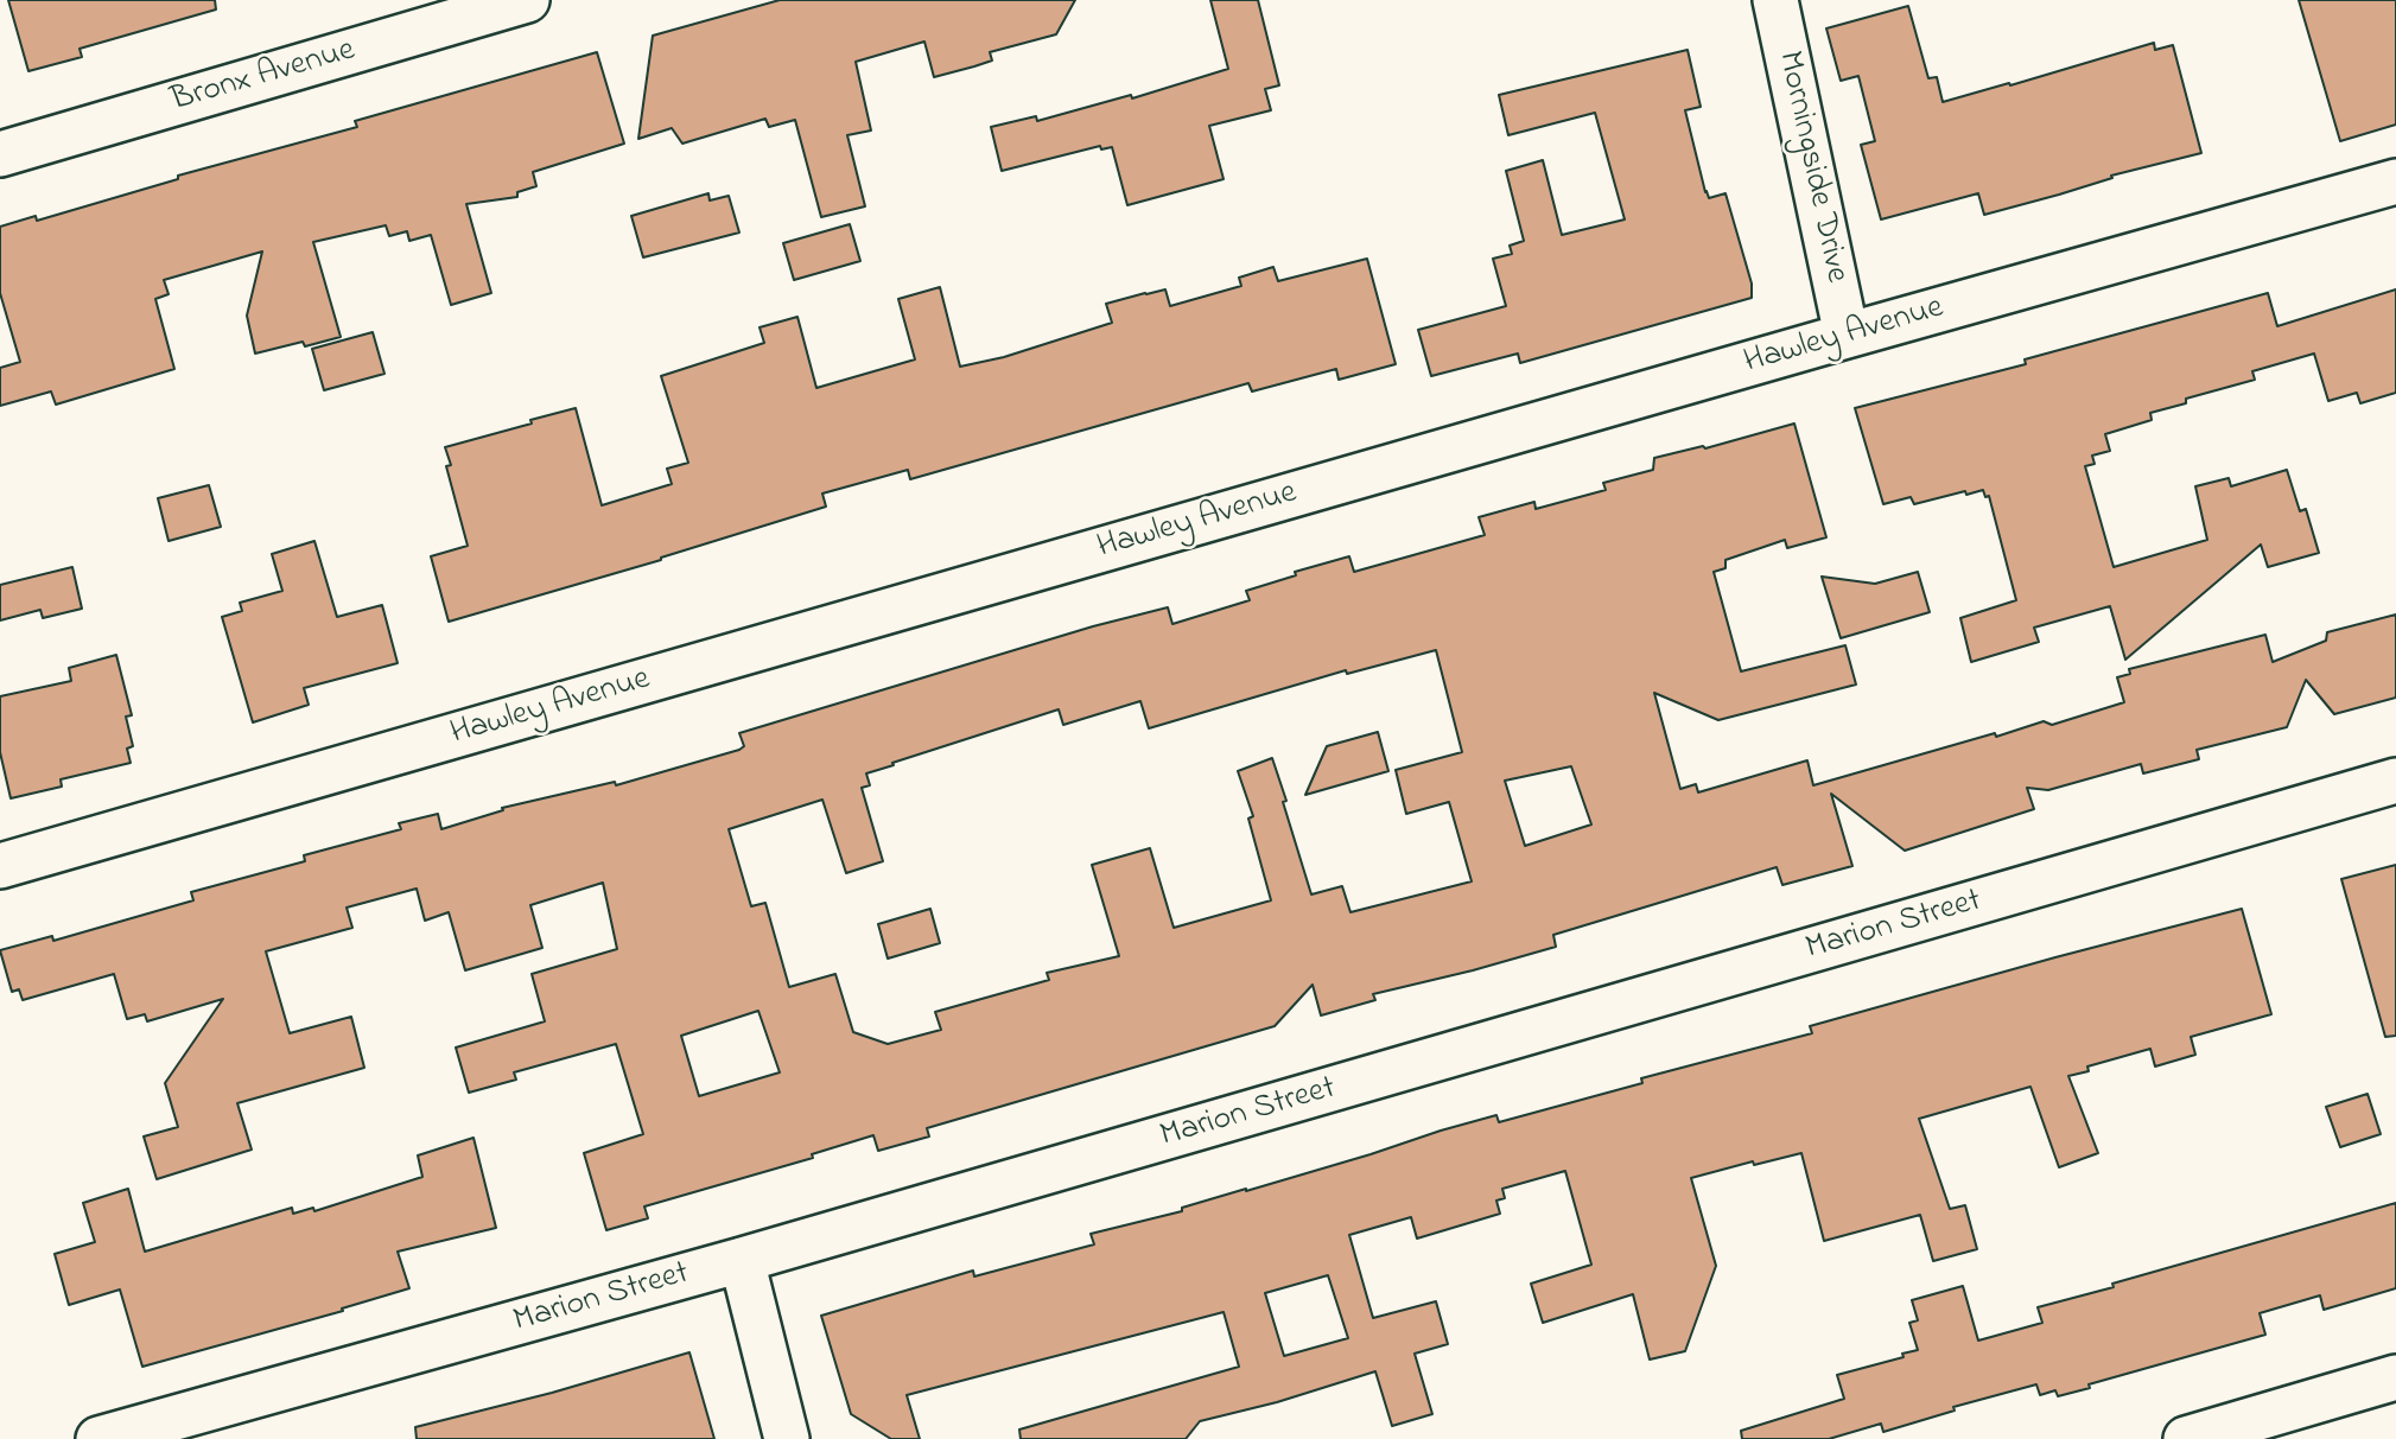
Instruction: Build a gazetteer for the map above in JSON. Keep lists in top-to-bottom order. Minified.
{"streets":{"street":["Bronx Avenue","Morningside Drive","Hawley Avenue","Marion Street"]},"crossings":[["Morningside Drive","Hawley Avenue"]]}
